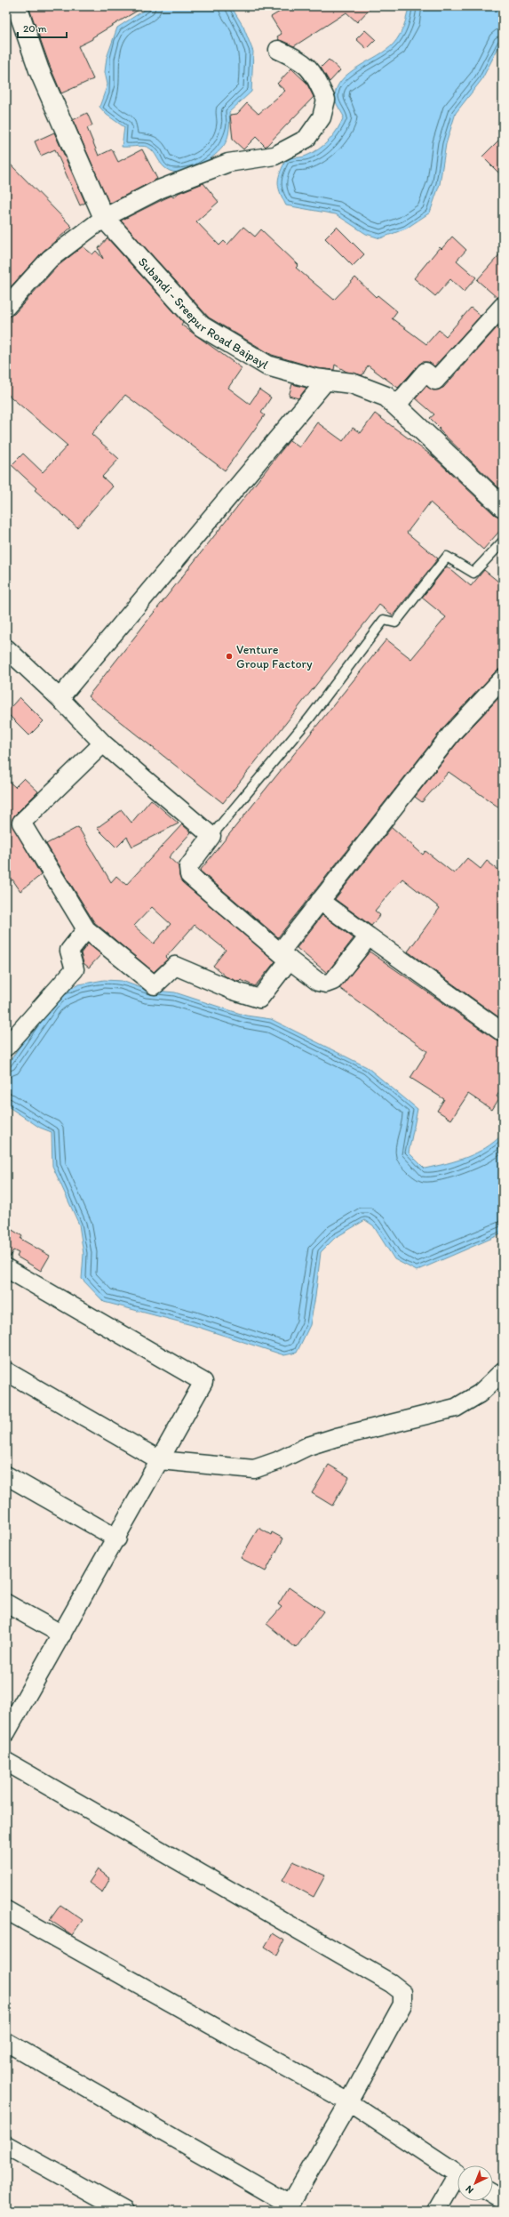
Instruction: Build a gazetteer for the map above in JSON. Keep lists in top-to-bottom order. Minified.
{"streets":{"street":["Subandi - Sreepur Road Baipayl"]},"places":["Venture Group Factory"],"scale_bar":"20 m","north":"bottom left"}
